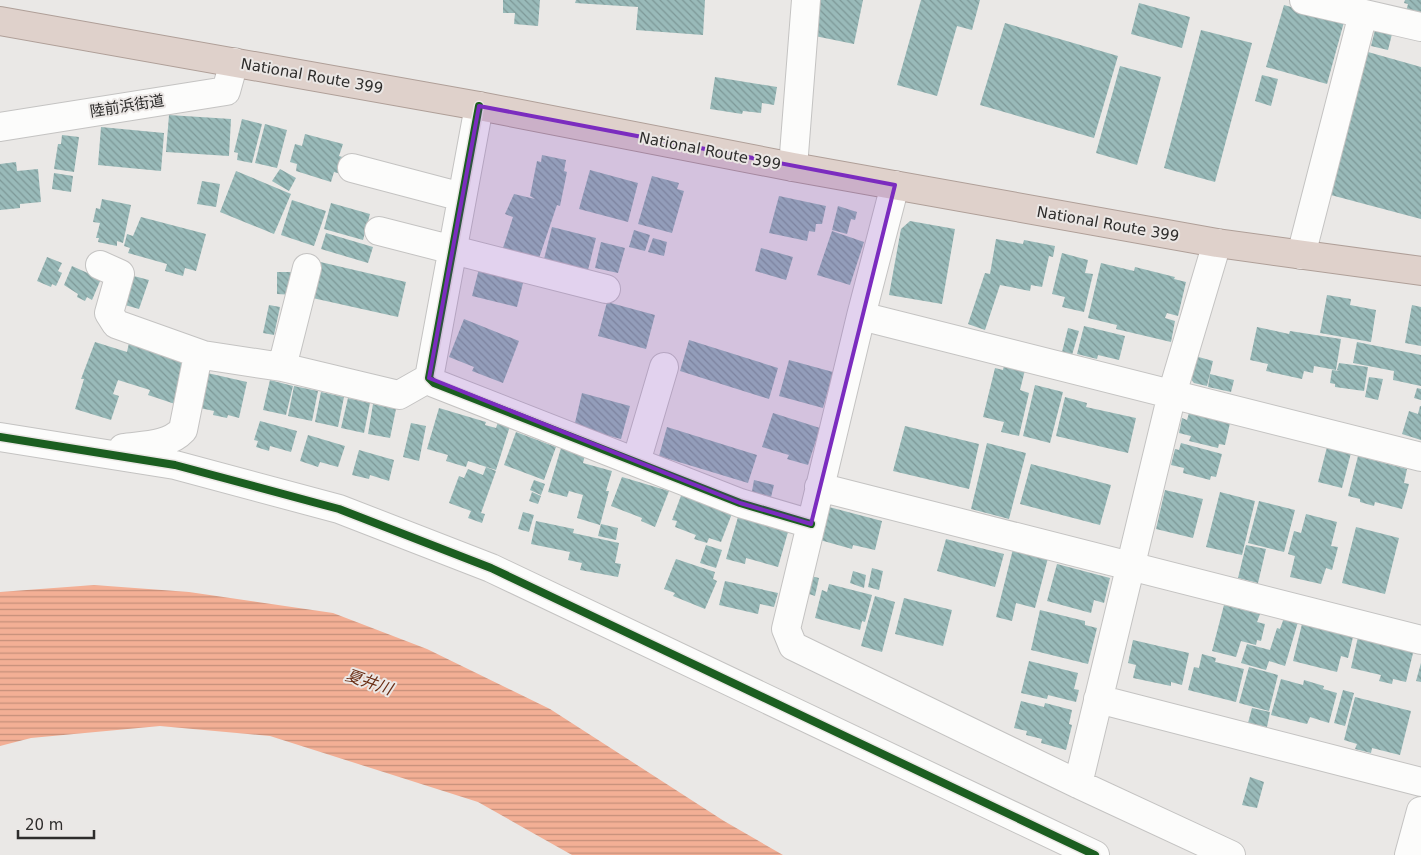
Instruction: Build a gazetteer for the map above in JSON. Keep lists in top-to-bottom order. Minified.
{"streets":{"highway":["National Route 399"],"street":["陸前浜街道"]},"crossings":[["National Route 399","陸前浜街道"]],"water":["夏井川"],"scale_bar":"20 m"}
